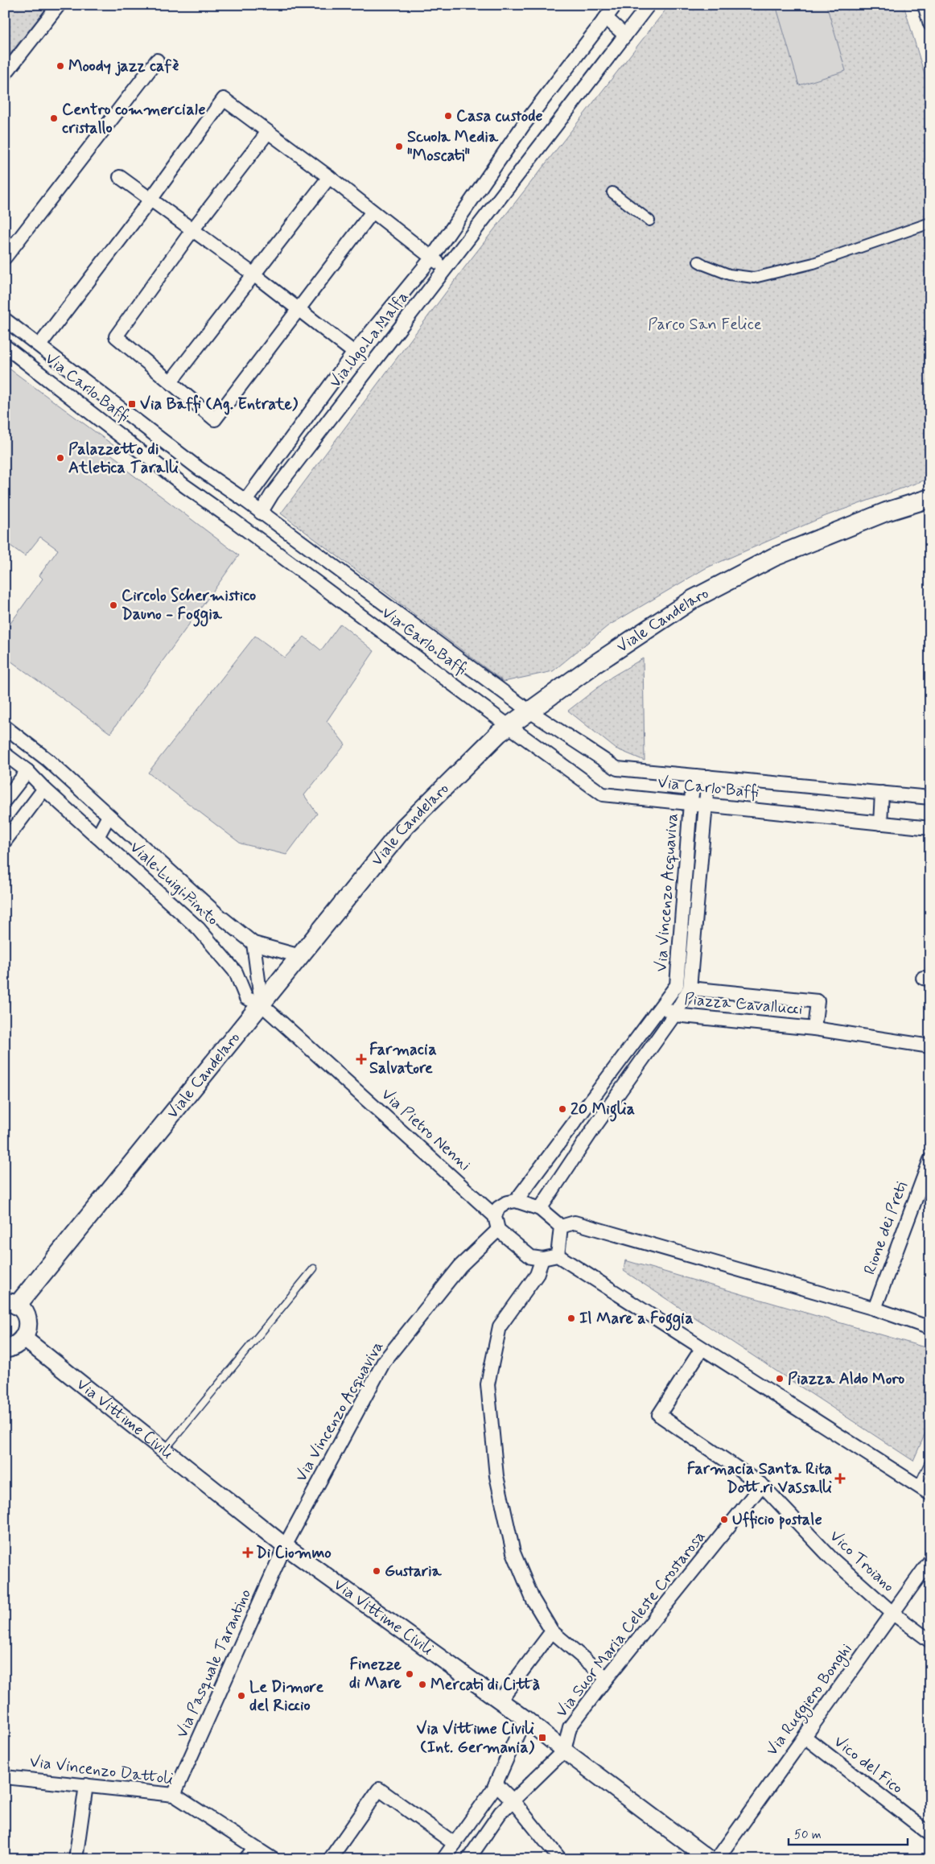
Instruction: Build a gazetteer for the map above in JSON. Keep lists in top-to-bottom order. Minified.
{"streets":{"main road":["Viale Candelaro"],"street":["Via Ugo La Malfa","Via Carlo Baffi","Viale Luigi Pinto","Via Vincenzo Acquaviva","Piazza Cavallucci","Via Pietro Nenni","Rione dei Preti","Via Vittime Civili","Vico Troiano","Via Suor Maria Celeste Crostarosa","Via Pasquale Tarantino","Via Ruggiero Bonghi","Vico del Fico","Via Vincenzo Dattoli"]},"crossings":[["Via Ugo La Malfa","Via Carlo Baffi"],["Via Carlo Baffi","Viale Candelaro"],["Via Carlo Baffi","Via Vincenzo Acquaviva"],["Viale Candelaro","Viale Luigi Pinto"],["Viale Candelaro","Via Pietro Nenni"],["Viale Luigi Pinto","Via Pietro Nenni"],["Via Vincenzo Acquaviva","Piazza Cavallucci"],["Via Vincenzo Acquaviva","Via Pietro Nenni"],["Via Vincenzo Acquaviva","Via Vittime Civili"],["Via Vincenzo Acquaviva","Via Pasquale Tarantino"],["Via Vittime Civili","Via Suor Maria Celeste Crostarosa"],["Via Vittime Civili","Via Pasquale Tarantino"],["Vico Troiano","Via Suor Maria Celeste Crostarosa"],["Vico Troiano","Via Ruggiero Bonghi"],["Via Pasquale Tarantino","Via Vincenzo Dattoli"],["Via Ruggiero Bonghi","Vico del Fico"]],"parks":["Parco San Felice"],"places":{"other":["Moody jazz cafè","Casa custode","Centro commerciale cristallo","Scuola Media \"Moscati\"","Palazzetto di Atletica Taralli","Circolo Schermistico Dauno - Foggia","20 Miglia","Il Mare a Foggia","Piazza Aldo Moro","Ufficio postale","Gustaria","Finezze di Mare","Mercati di Città","Le Dimore del Riccio"],"transit":["Via Baffi (Ag. Entrate)","Via Vittime Civili (Int. Germania)"],"health":["Farmacia Salvatore","Farmacia Santa Rita Dott.ri Vassalli","Di Ciommo"]},"scale_bar":"50 m"}
